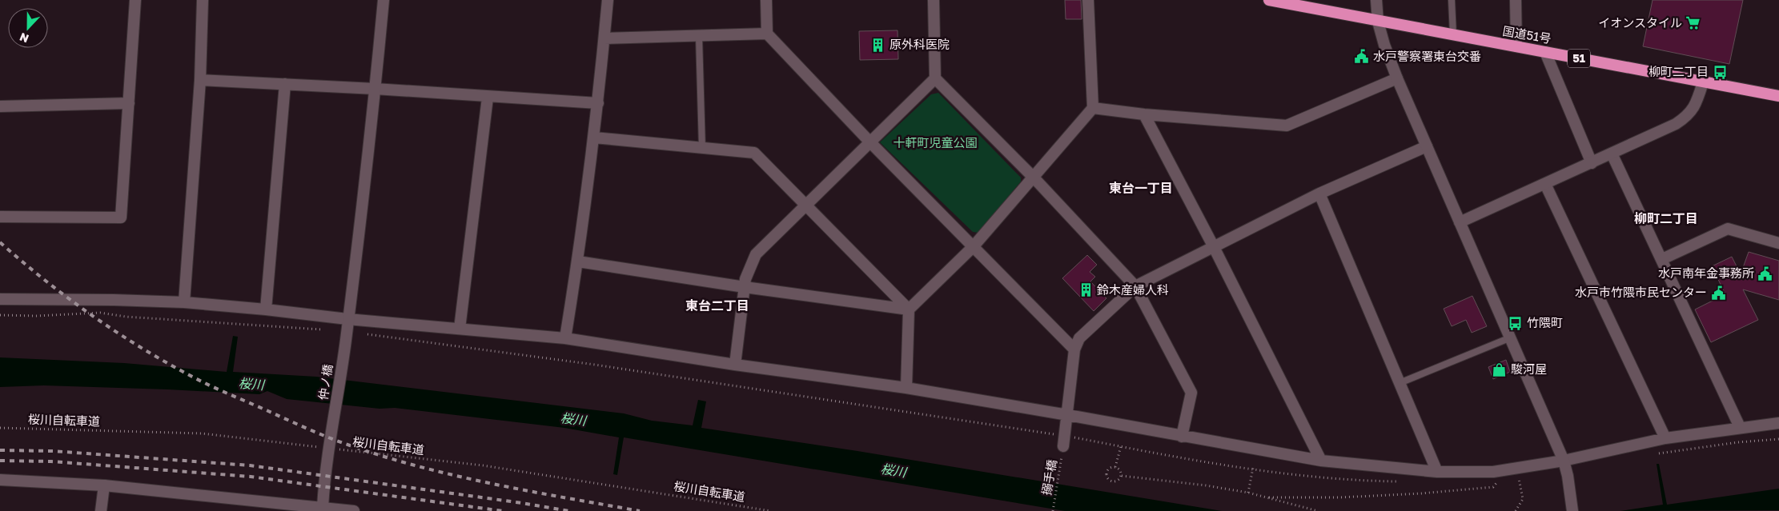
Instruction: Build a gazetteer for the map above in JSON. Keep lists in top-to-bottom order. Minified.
{"streets":{"highway":["国道51号","51"],"street":["仲ノ橋"],"path":["桜川自転車道","搦手橋"]},"crossings":[["仲ノ橋","桜川自転車道"]],"districts":["東台一丁目","柳町二丁目","東台二丁目"],"water":["桜川"],"parks":["十軒町児童公園"],"places":{"supermarket":["イオンスタイル"],"building":["原外科医院","鈴木産婦人科"],"public building":["水戸警察署東台交番","水戸南年金事務所","水戸市竹隈市民センター"],"bus stop":["柳町二丁目","竹隈町"],"shop":["駿河屋"]},"north":"bottom"}
